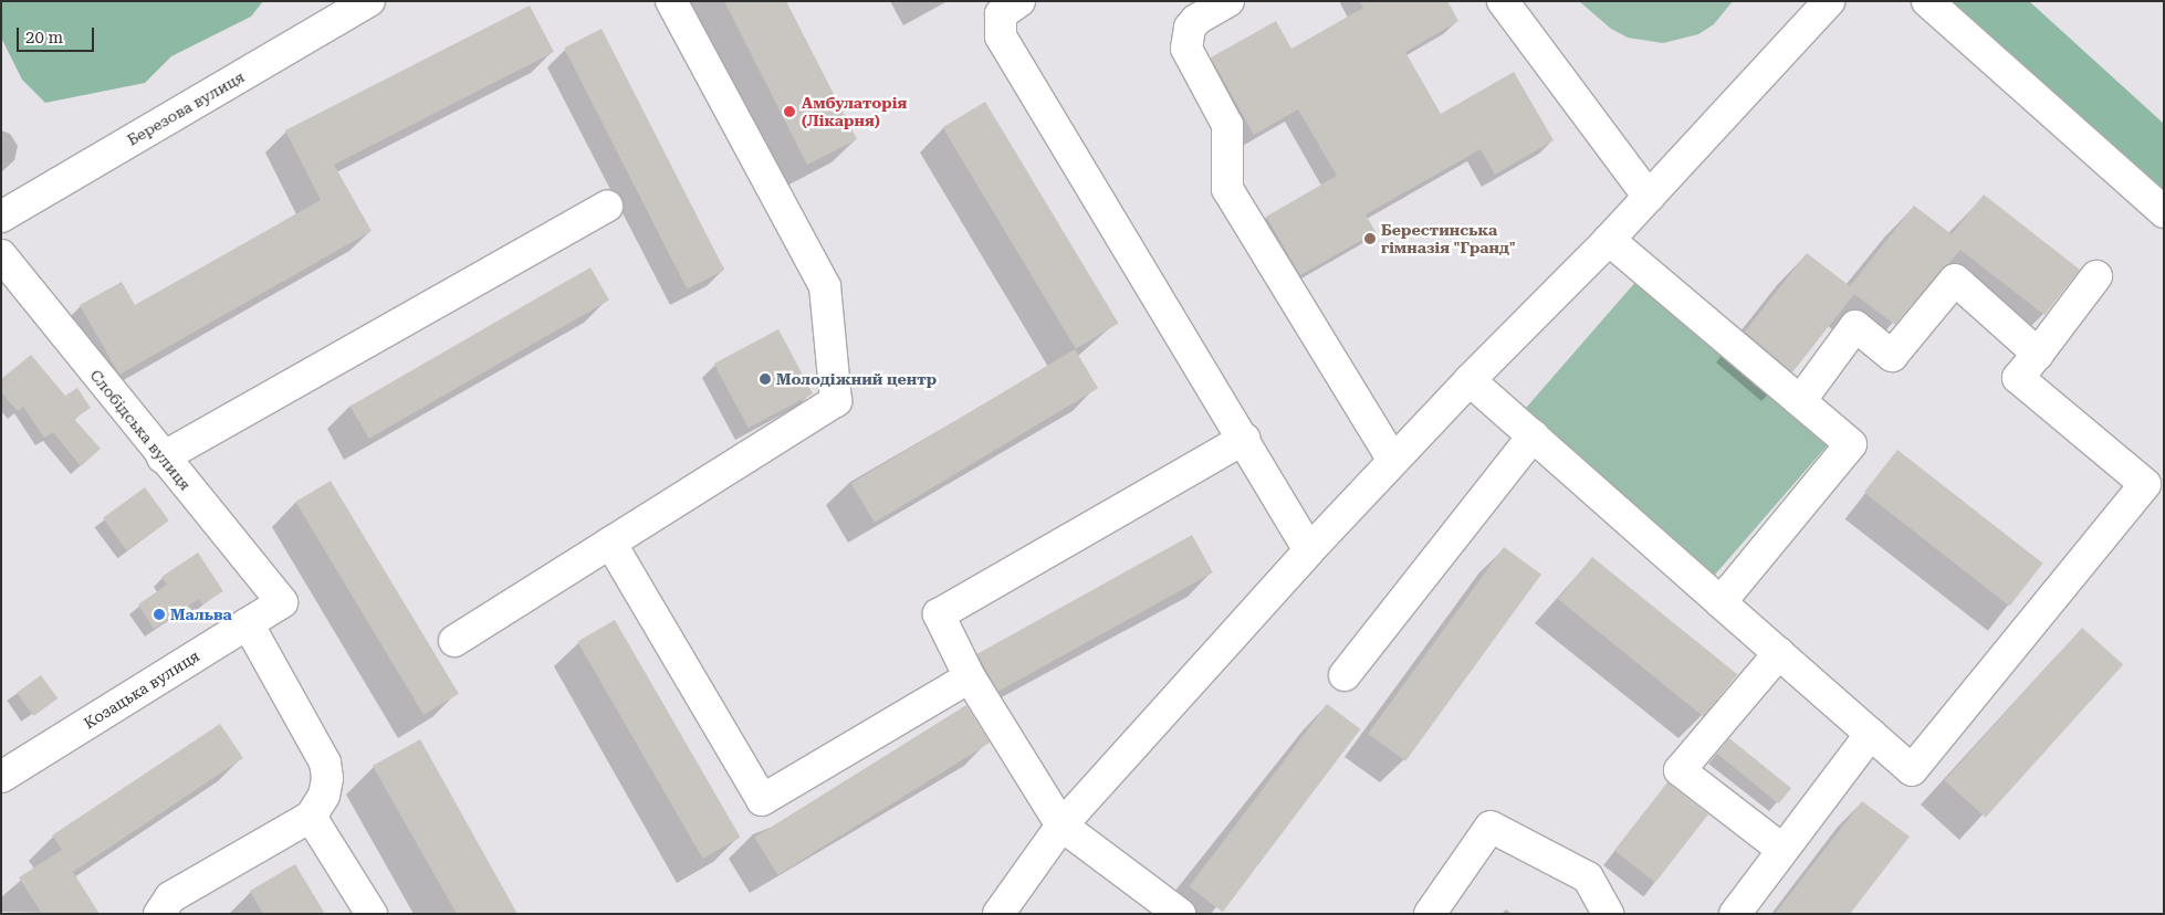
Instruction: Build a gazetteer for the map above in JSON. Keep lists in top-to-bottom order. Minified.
{"streets":{"street":["Березова вулиця","Слобідська вулиця","Козацька вулиця"]},"crossings":[["Слобідська вулиця","Козацька вулиця"]],"places":["Амбулаторія (Лікарня)","Берестинська гімназія \"Гранд\"","Молодіжний центр","Мальва"],"scale_bar":"20 m"}
